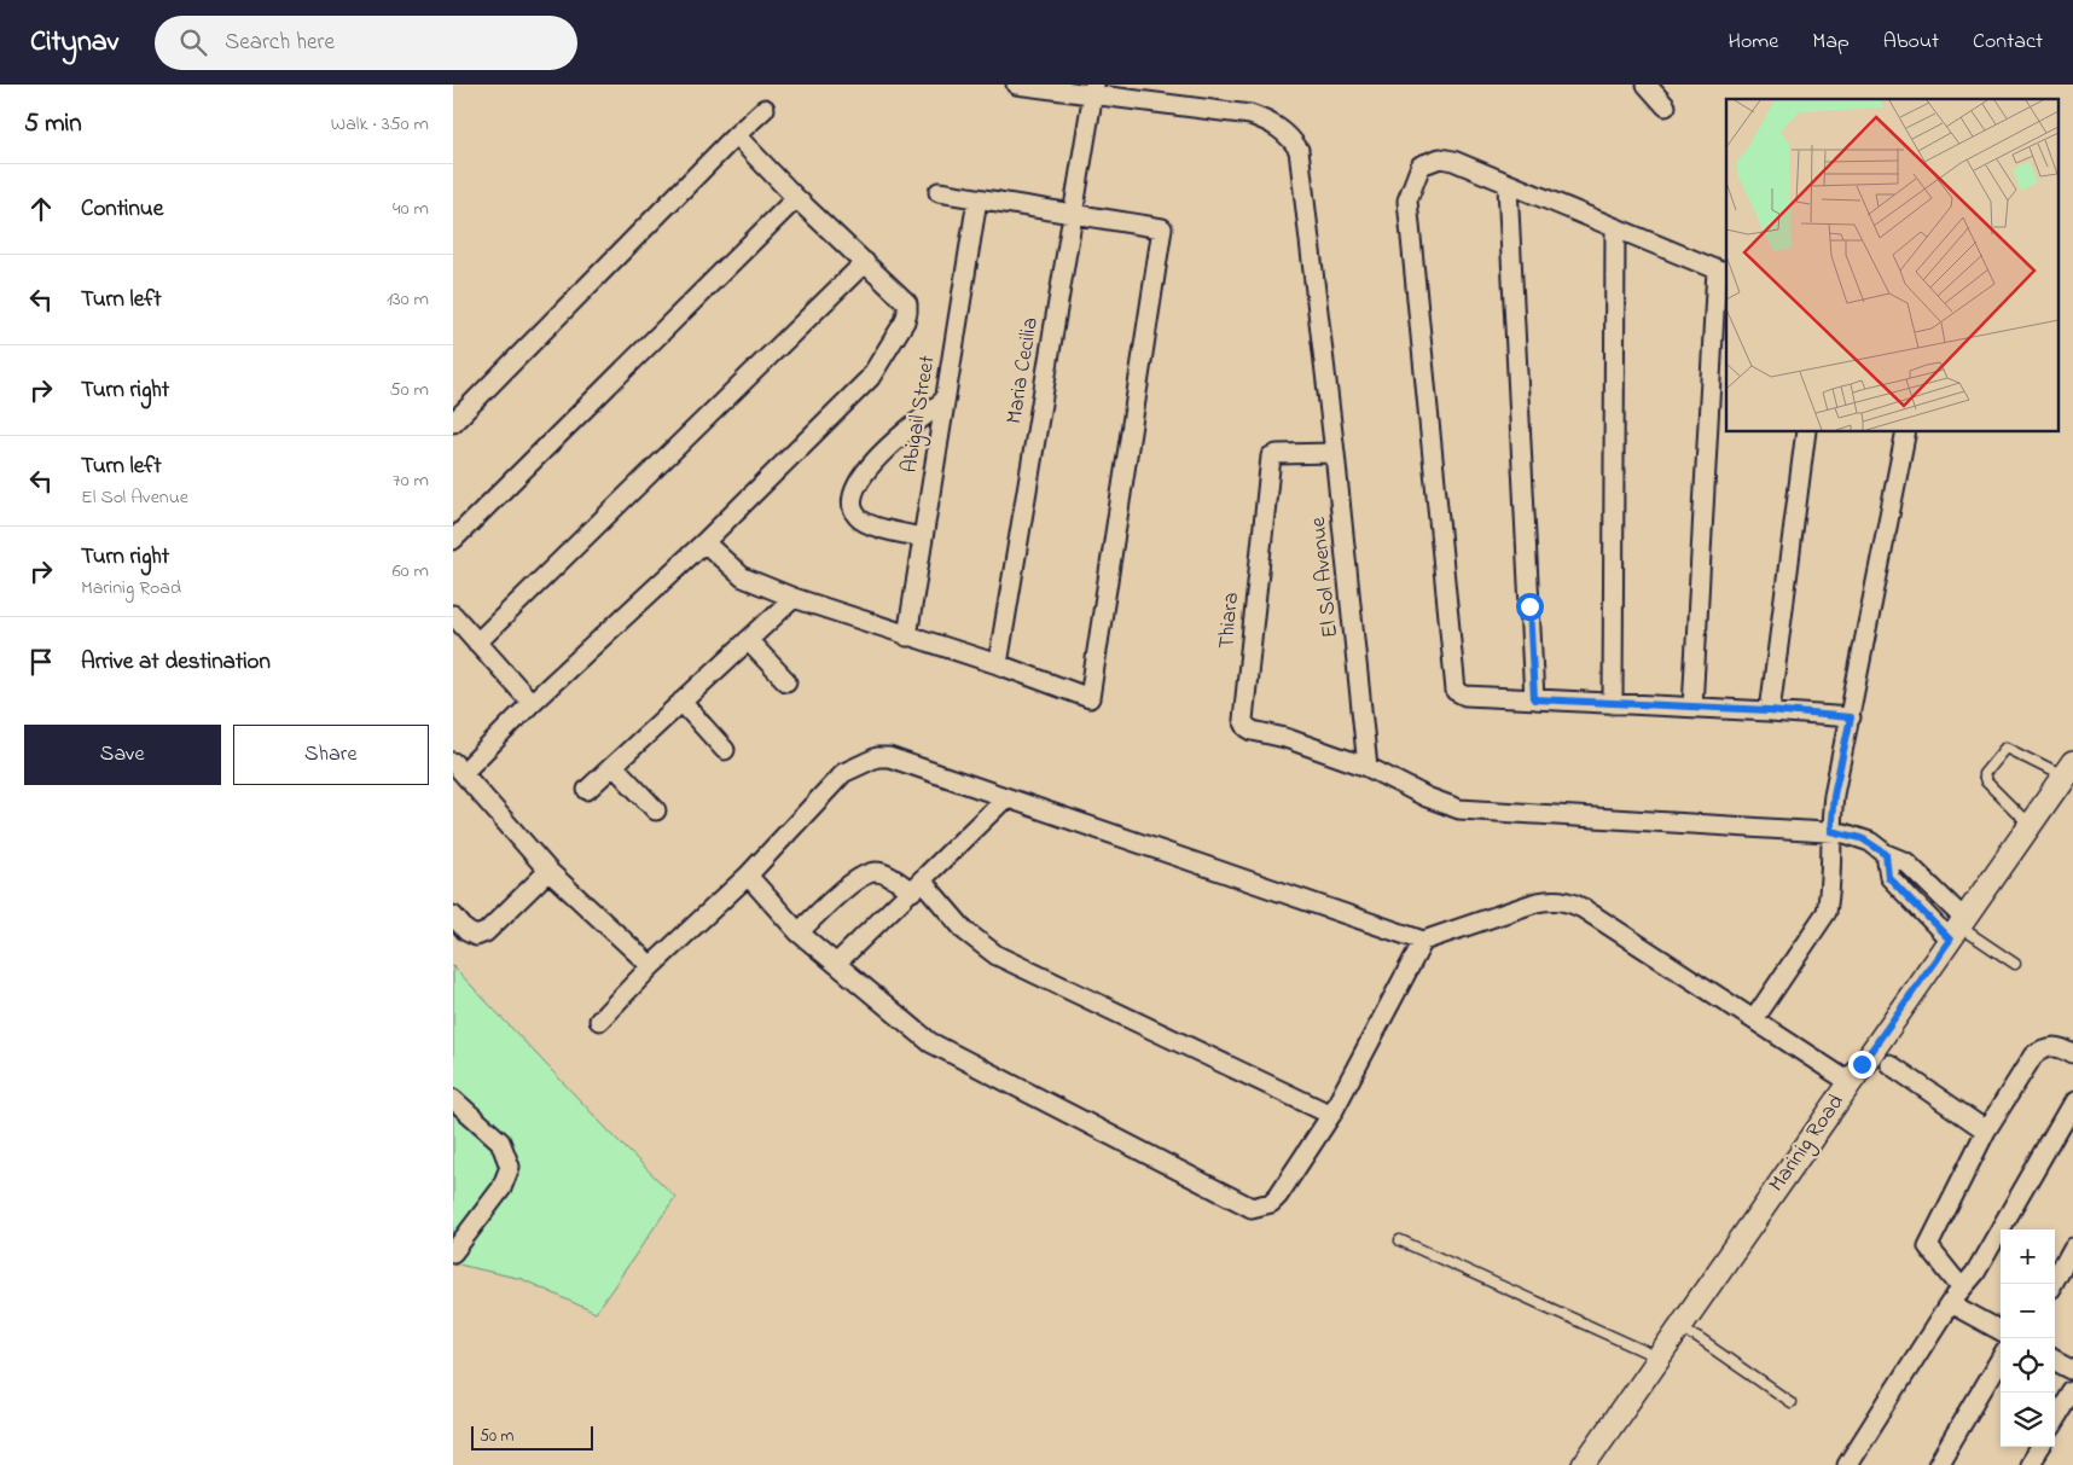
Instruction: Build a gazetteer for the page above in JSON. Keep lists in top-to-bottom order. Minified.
{"streets":{"street":["Maria Cecilia","Abigail Street","El Sol Avenue","Thiara","Marinig Road"]},"crossings":[["Maria Cecilia","El Sol Avenue"],["El Sol Avenue","Thiara"]],"scale_bar":"50 m","page":{"header":"Citynav","search":"Search here","nav":["Home","Map","About","Contact"],"heading":["5 min","Walk · 350 m"],"list":[["Continue","40 m"],["Turn left","130 m"],["Turn right","50 m"],["Turn left","El Sol Avenue","70 m"],["Turn right","Marinig Road","60 m"],"Arrive at destination"],"buttons":["Save","Share"],"map_buttons":["+","−"],"scale":"50 m"}}
